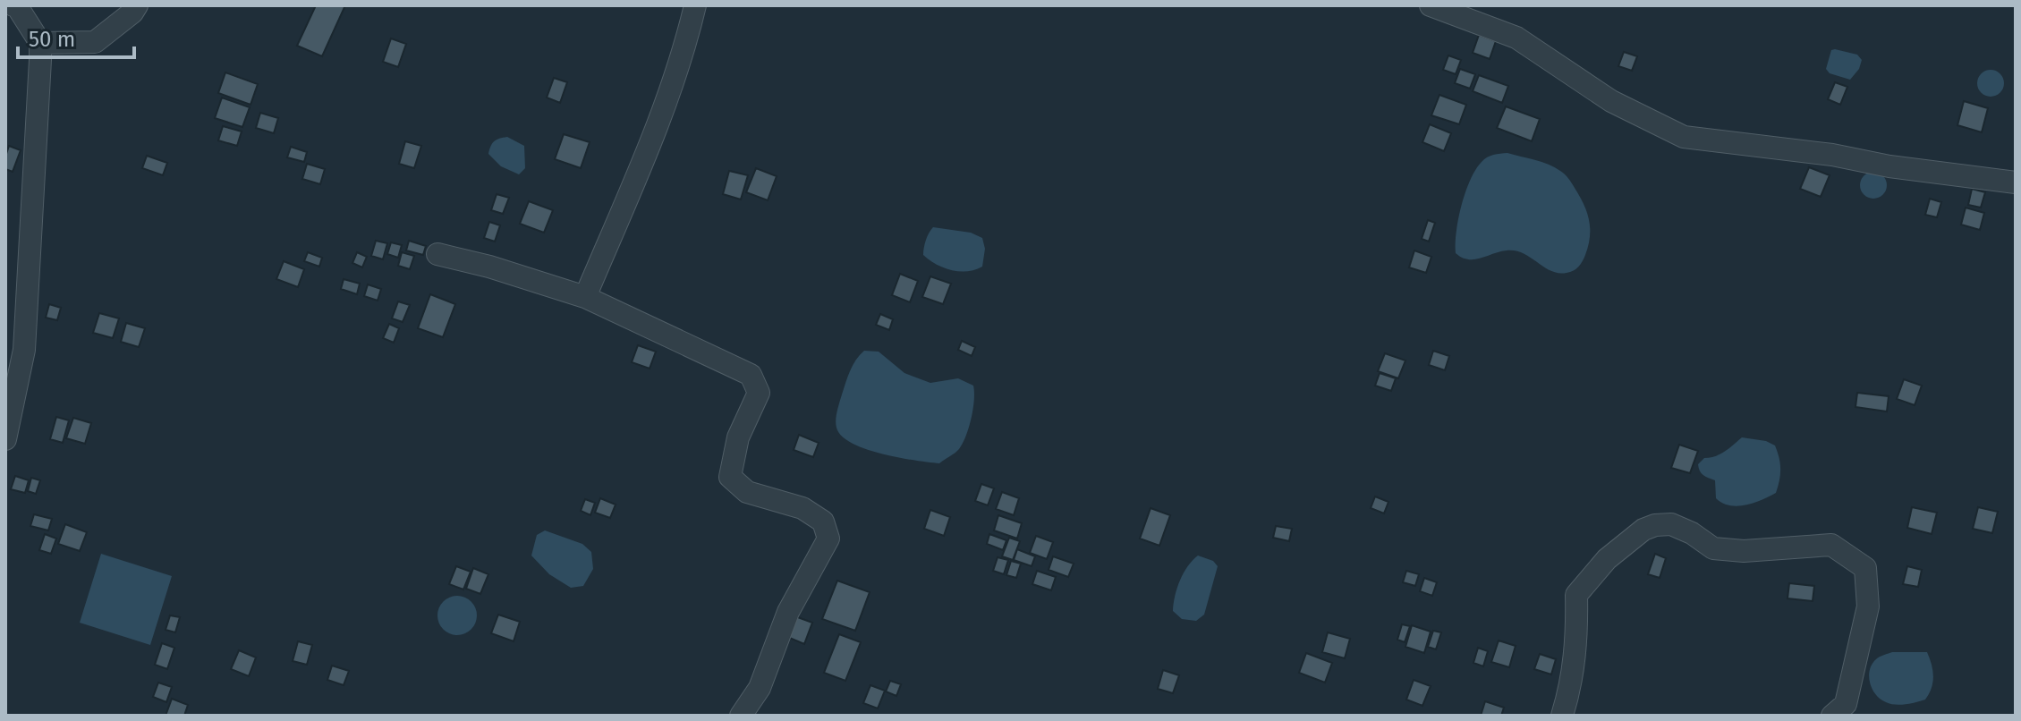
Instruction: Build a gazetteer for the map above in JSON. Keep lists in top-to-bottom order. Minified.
{"scale_bar":"50 m"}
